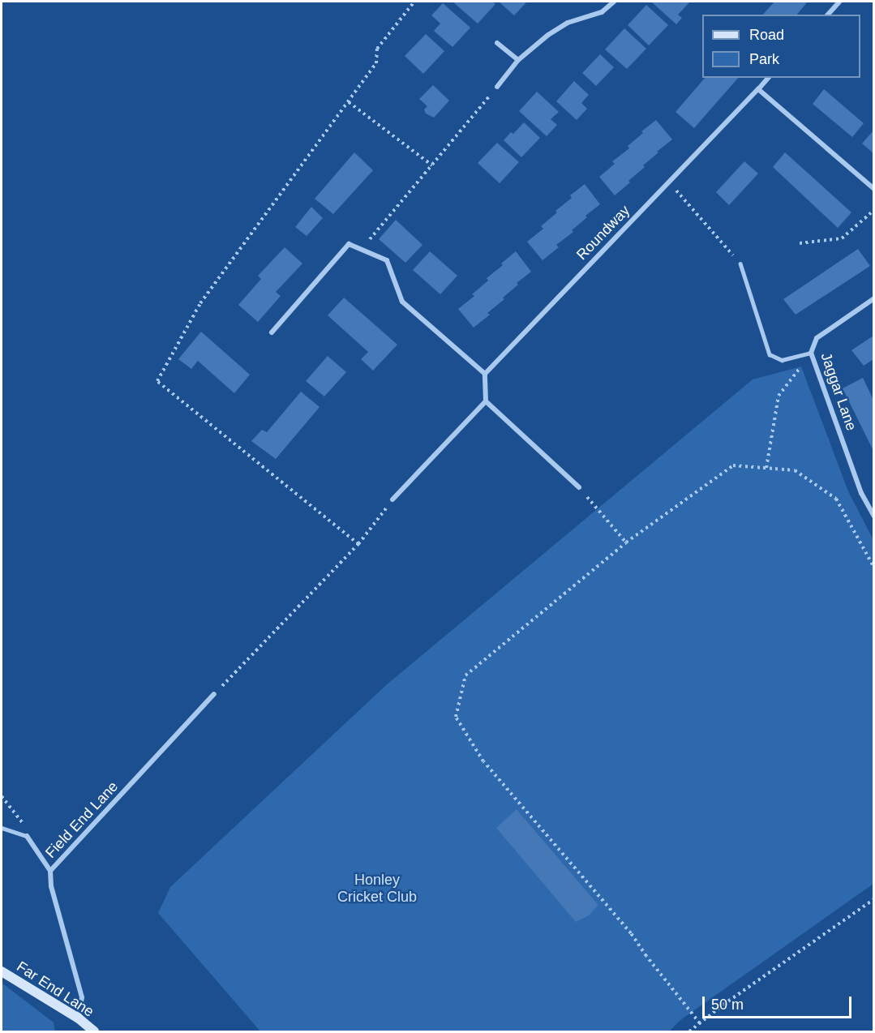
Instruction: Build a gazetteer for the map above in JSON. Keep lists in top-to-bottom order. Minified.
{"streets":{"street":["Roundway","Jaggar Lane","Field End Lane","Far End Lane"]},"crossings":[["Field End Lane","Far End Lane"]],"parks":["Honley Cricket Club"],"legend":["Road","Park"],"scale_bar":"50 m"}
